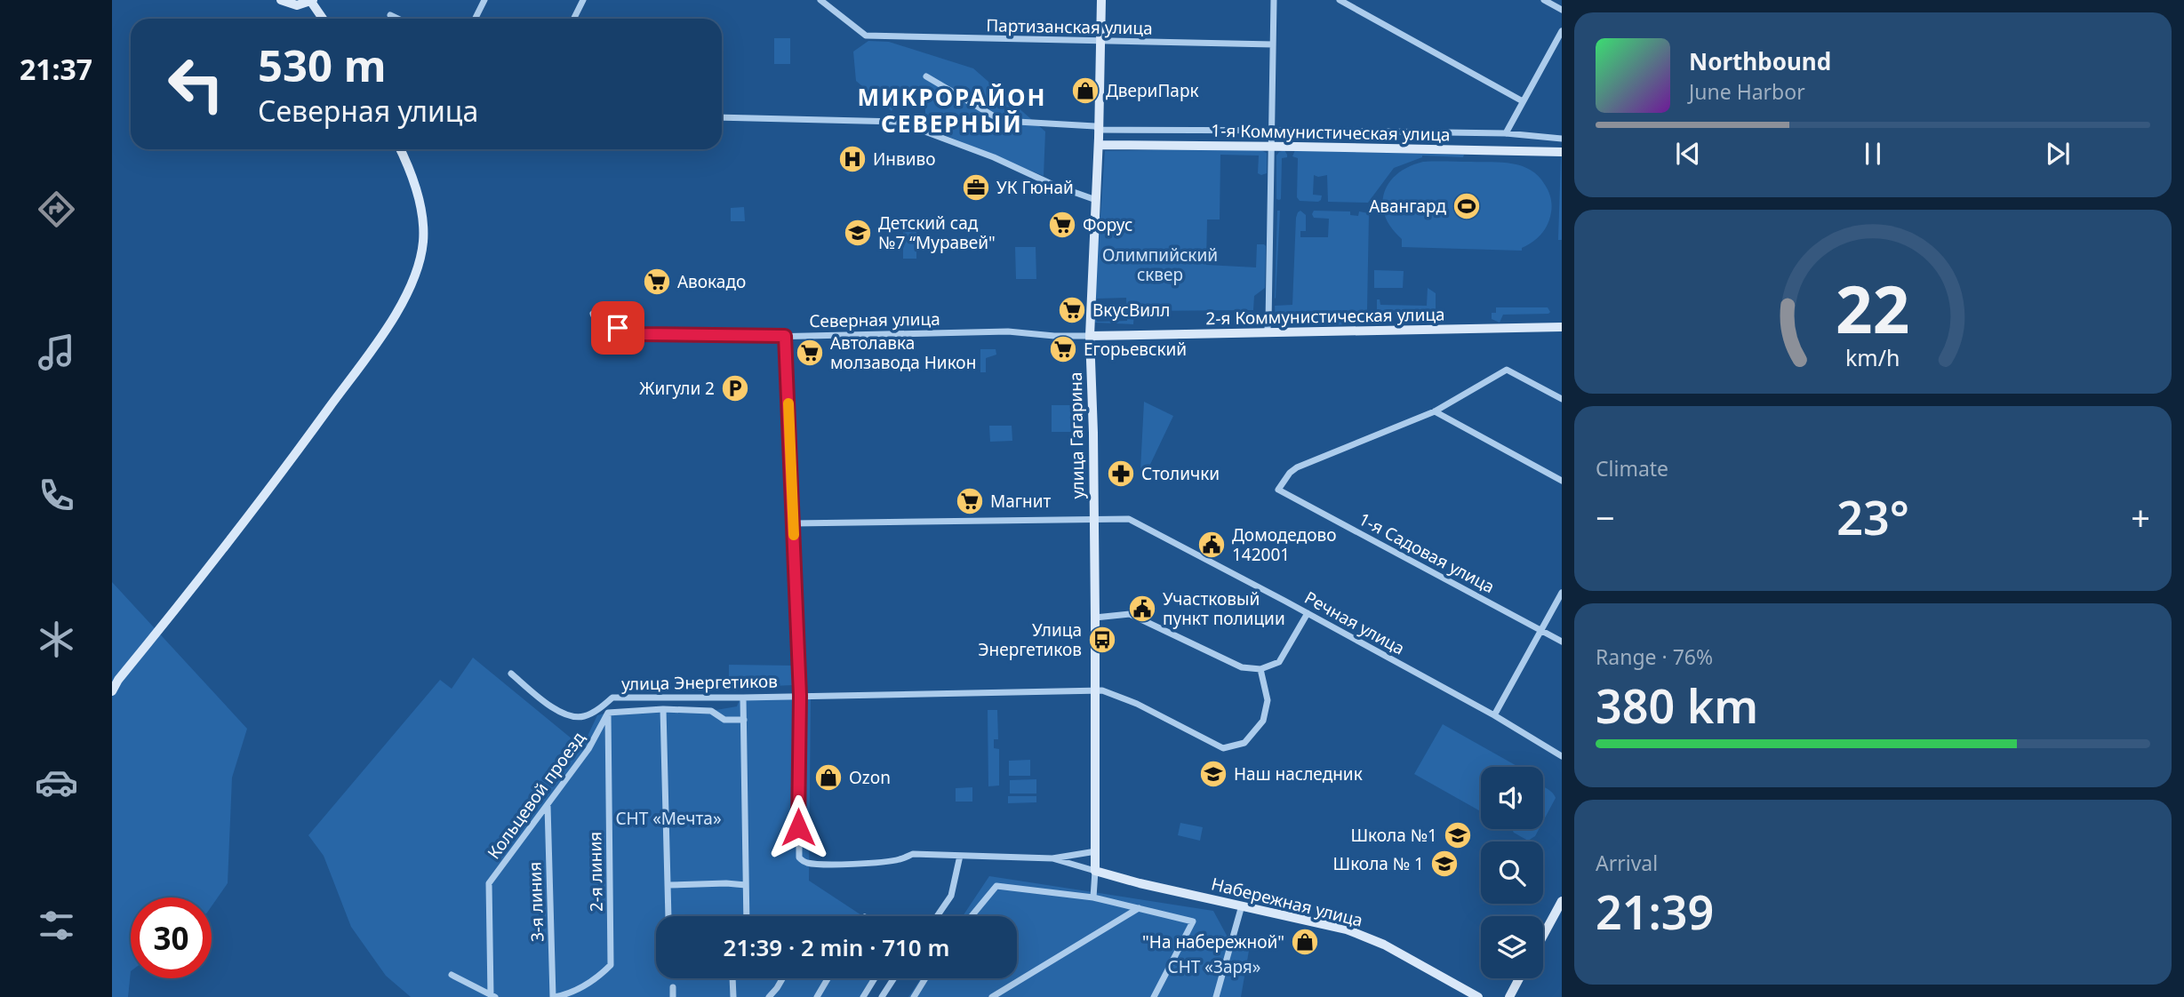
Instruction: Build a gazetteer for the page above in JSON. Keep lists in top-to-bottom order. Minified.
{"streets":{"street":["Партизанская улица","1-я Коммунистическая улица","2-я Коммунистическая улица","Северная улица","улица Гагарина","1-я Садовая улица","Речная улица","улица Энергетиков","Кольцевой проезд","2-я линия","3-я линия","Набережная улица"]},"crossings":[["Партизанская улица","улица Гагарина"],["1-я Коммунистическая улица","улица Гагарина"],["2-я Коммунистическая улица","Северная улица"],["2-я Коммунистическая улица","улица Гагарина"],["Северная улица","улица Гагарина"],["улица Гагарина","Речная улица"],["улица Гагарина","улица Энергетиков"],["улица Гагарина","Набережная улица"],["улица Энергетиков","Набережная улица"],["Кольцевой проезд","2-я линия"],["Кольцевой проезд","3-я линия"],["2-я линия","3-я линия"]],"districts":["МИКРОРАЙОН СЕВЕРНЫЙ"],"parks":["Олимпийский сквер","СНТ «Мечта»","СНТ «Заря»"],"places":{"shop":["ДвериПарк","Ozon","\"На набережной\""],"hospital":["Инвиво"],"office":["УК Гюнай"],"sports":["Авангард"],"supermarket":["Форус","Авокадо","ВкусВилл","Егорьевский","Автолавка молзавода Никон","Магнит"],"school or university":["Детский сад №7 “Муравей\"","Наш наследник","Школа №1","Школа № 1"],"parking":["Жигули 2"],"pharmacy":["Столички"],"public building":["Домодедово 142001","Участковый пункт полиции"],"bus stop":["Улица Энергетиков"]},"page":{"tabs":"21:37","turn":["530 m","Северная улица"],"song":["Northbound","June Harbor"],"tile":["Climate",["Range · 76%","380 km"],["Arrival","21:39"]],"heat":["−","23°","+"],"limit":"30","trip":"21:39 · 2 min · 710 m","gauge":["22","km/h"]}}
